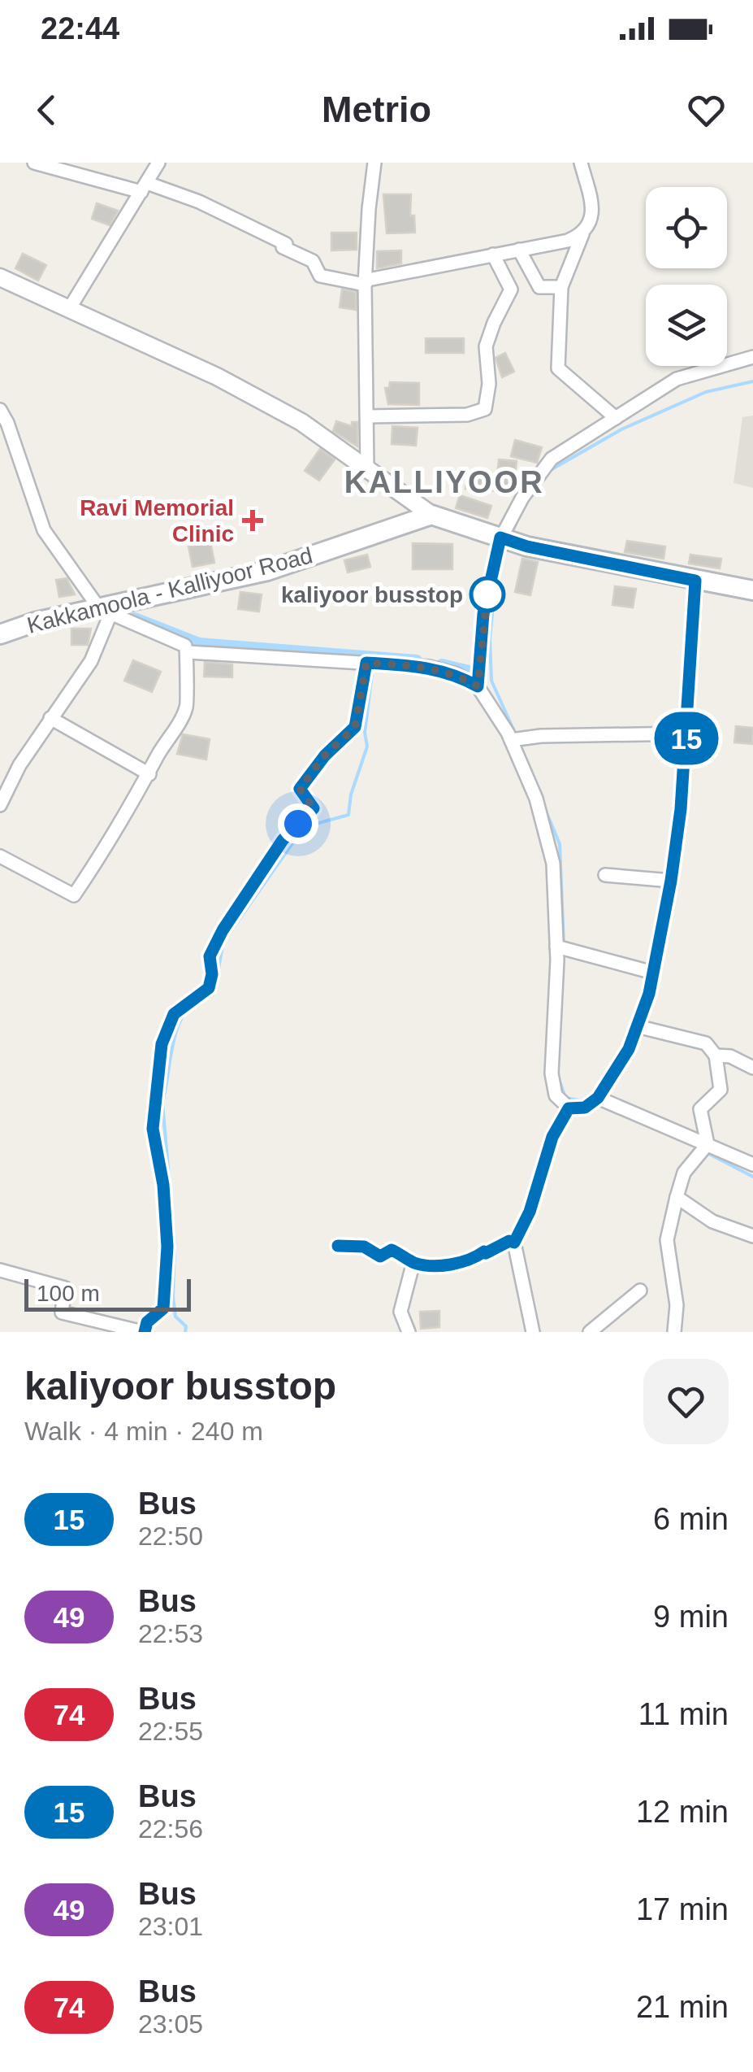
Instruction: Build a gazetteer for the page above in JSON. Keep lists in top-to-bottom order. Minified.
{"streets":{"main road":["Kakkamoola - Kalliyoor Road"]},"districts":["KALLIYOOR"],"places":{"health":["Ravi Memorial Clinic"],"other":["kaliyoor busstop"]},"lines":["bus line 15"],"scale_bar":"100 m","page":{"status":"22:44","header":"Metrio","on_map":"15","scale":"100 m","heading":["kaliyoor busstop","Walk · 4 min · 240 m"],"list":[{"mark":"15","name":"Bus","note":"22:50","value":"6 min"},{"mark":"49","name":"Bus","note":"22:53","value":"9 min"},{"mark":"74","name":"Bus","note":"22:55","value":"11 min"},{"mark":"15","name":"Bus","note":"22:56","value":"12 min"},{"mark":"49","name":"Bus","note":"23:01","value":"17 min"},{"mark":"74","name":"Bus","note":"23:05","value":"21 min"}]}}
